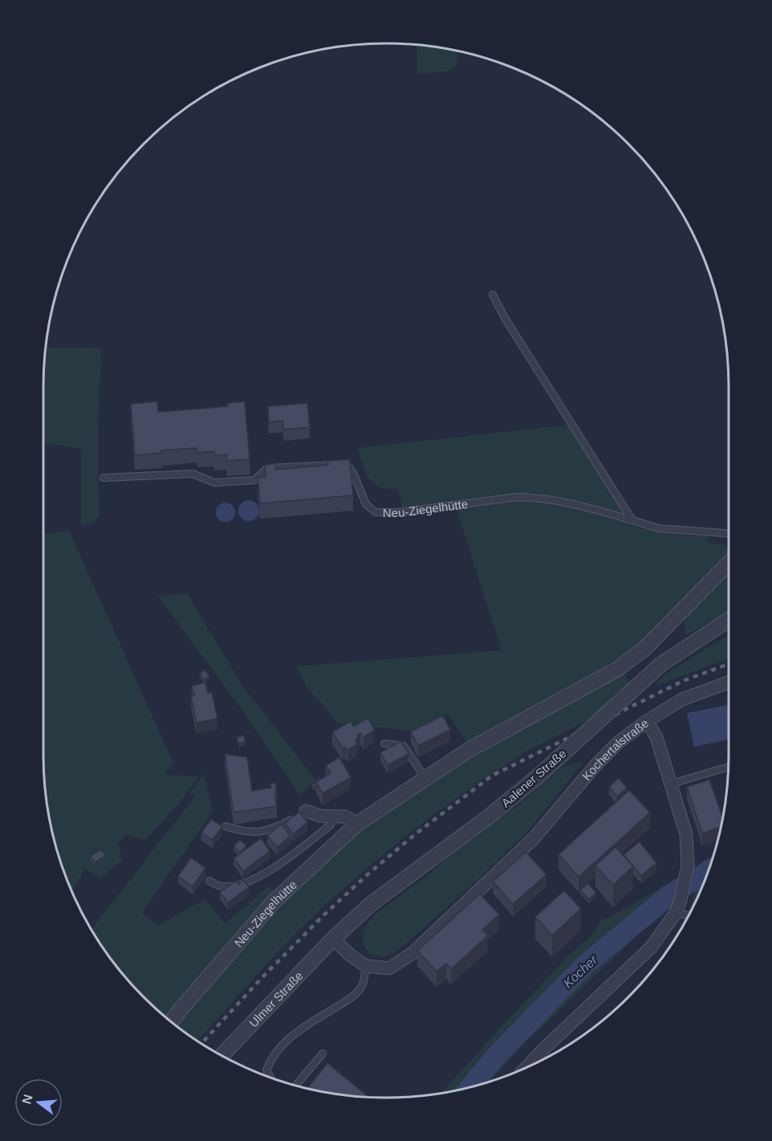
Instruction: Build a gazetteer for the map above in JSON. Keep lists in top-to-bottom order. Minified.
{"streets":{"street":["Neu-Ziegelhütte","Kochertalstraße","Aalener Straße","Ulmer Straße"]},"crossings":[["Aalener Straße","Ulmer Straße"]],"water":["Kocher"],"north":"left"}
